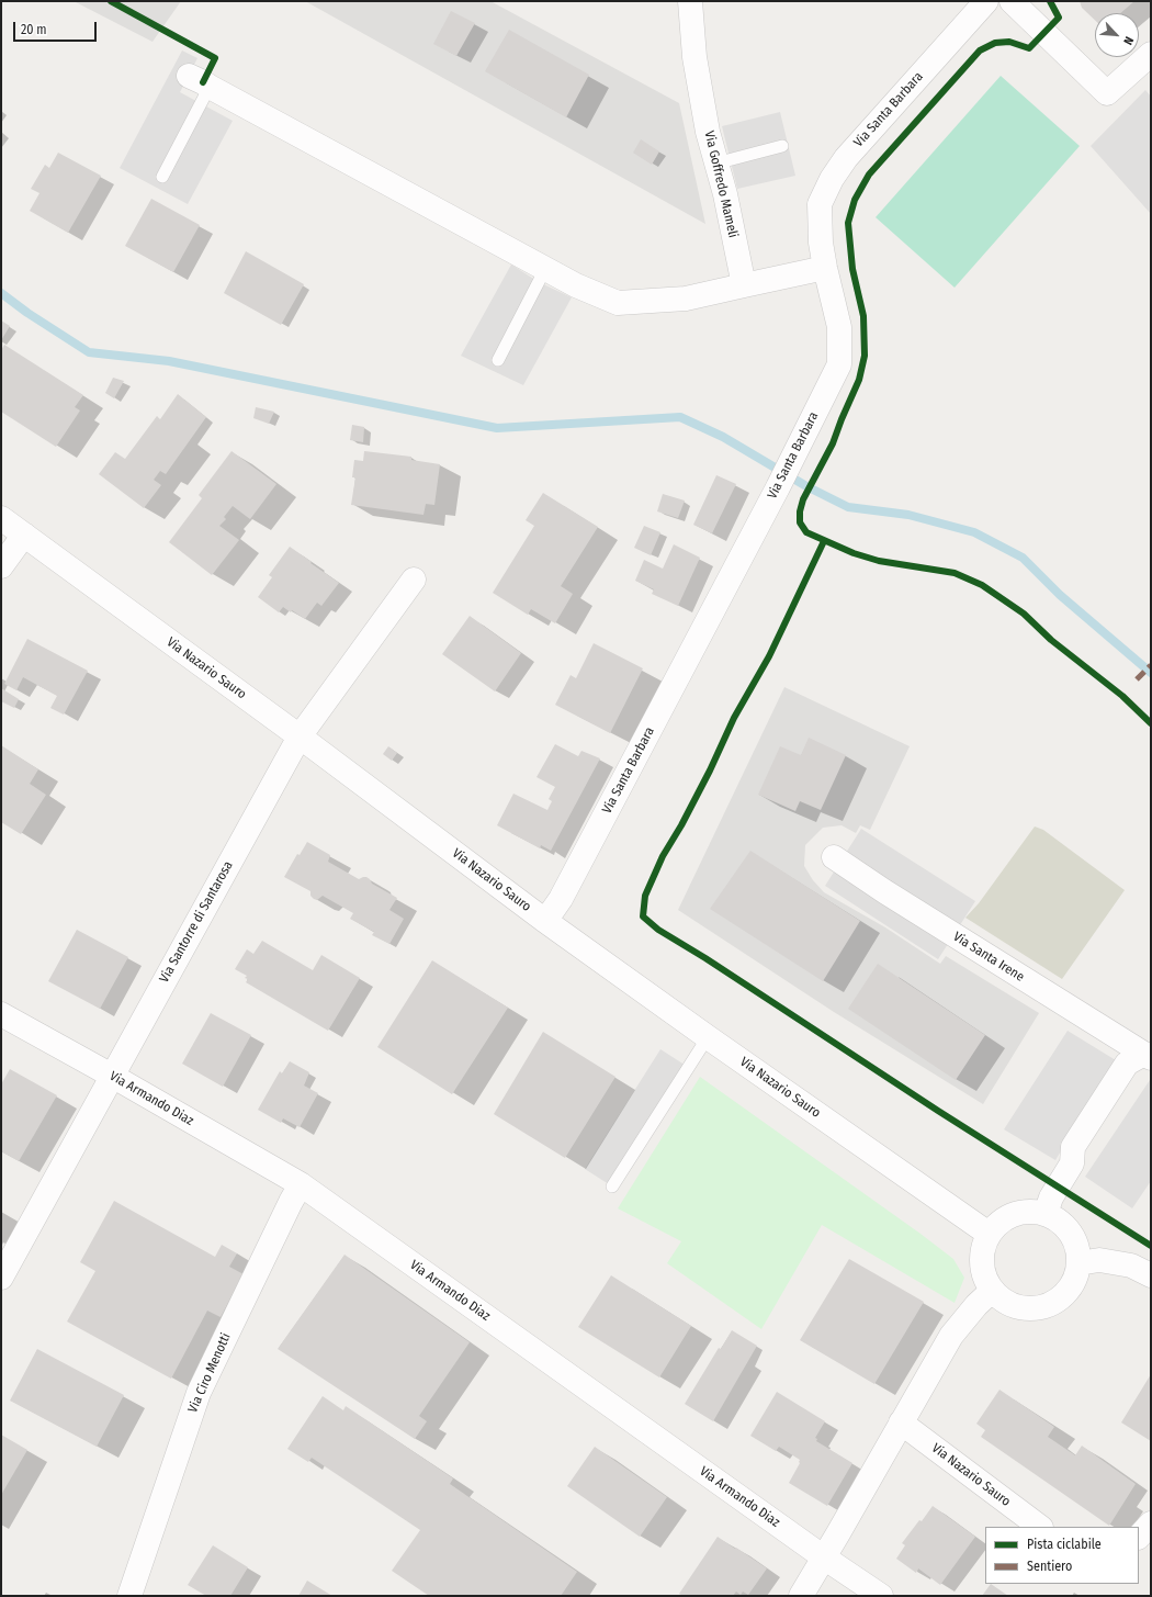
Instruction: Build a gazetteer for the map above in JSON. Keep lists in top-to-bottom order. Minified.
{"streets":{"street":["Via Santa Barbara","Via Goffredo Mameli","Via Nazario Sauro","Via Santorre di Santarosa","Via Santa Irene","Via Armando Diaz","Via Ciro Menotti"]},"crossings":[["Via Santa Barbara","Via Nazario Sauro"],["Via Nazario Sauro","Via Santorre di Santarosa"],["Via Nazario Sauro","Via Santa Irene"],["Via Santorre di Santarosa","Via Armando Diaz"],["Via Armando Diaz","Via Ciro Menotti"]],"legend":["Pista ciclabile","Sentiero"],"scale_bar":"20 m","north":"bottom right"}
